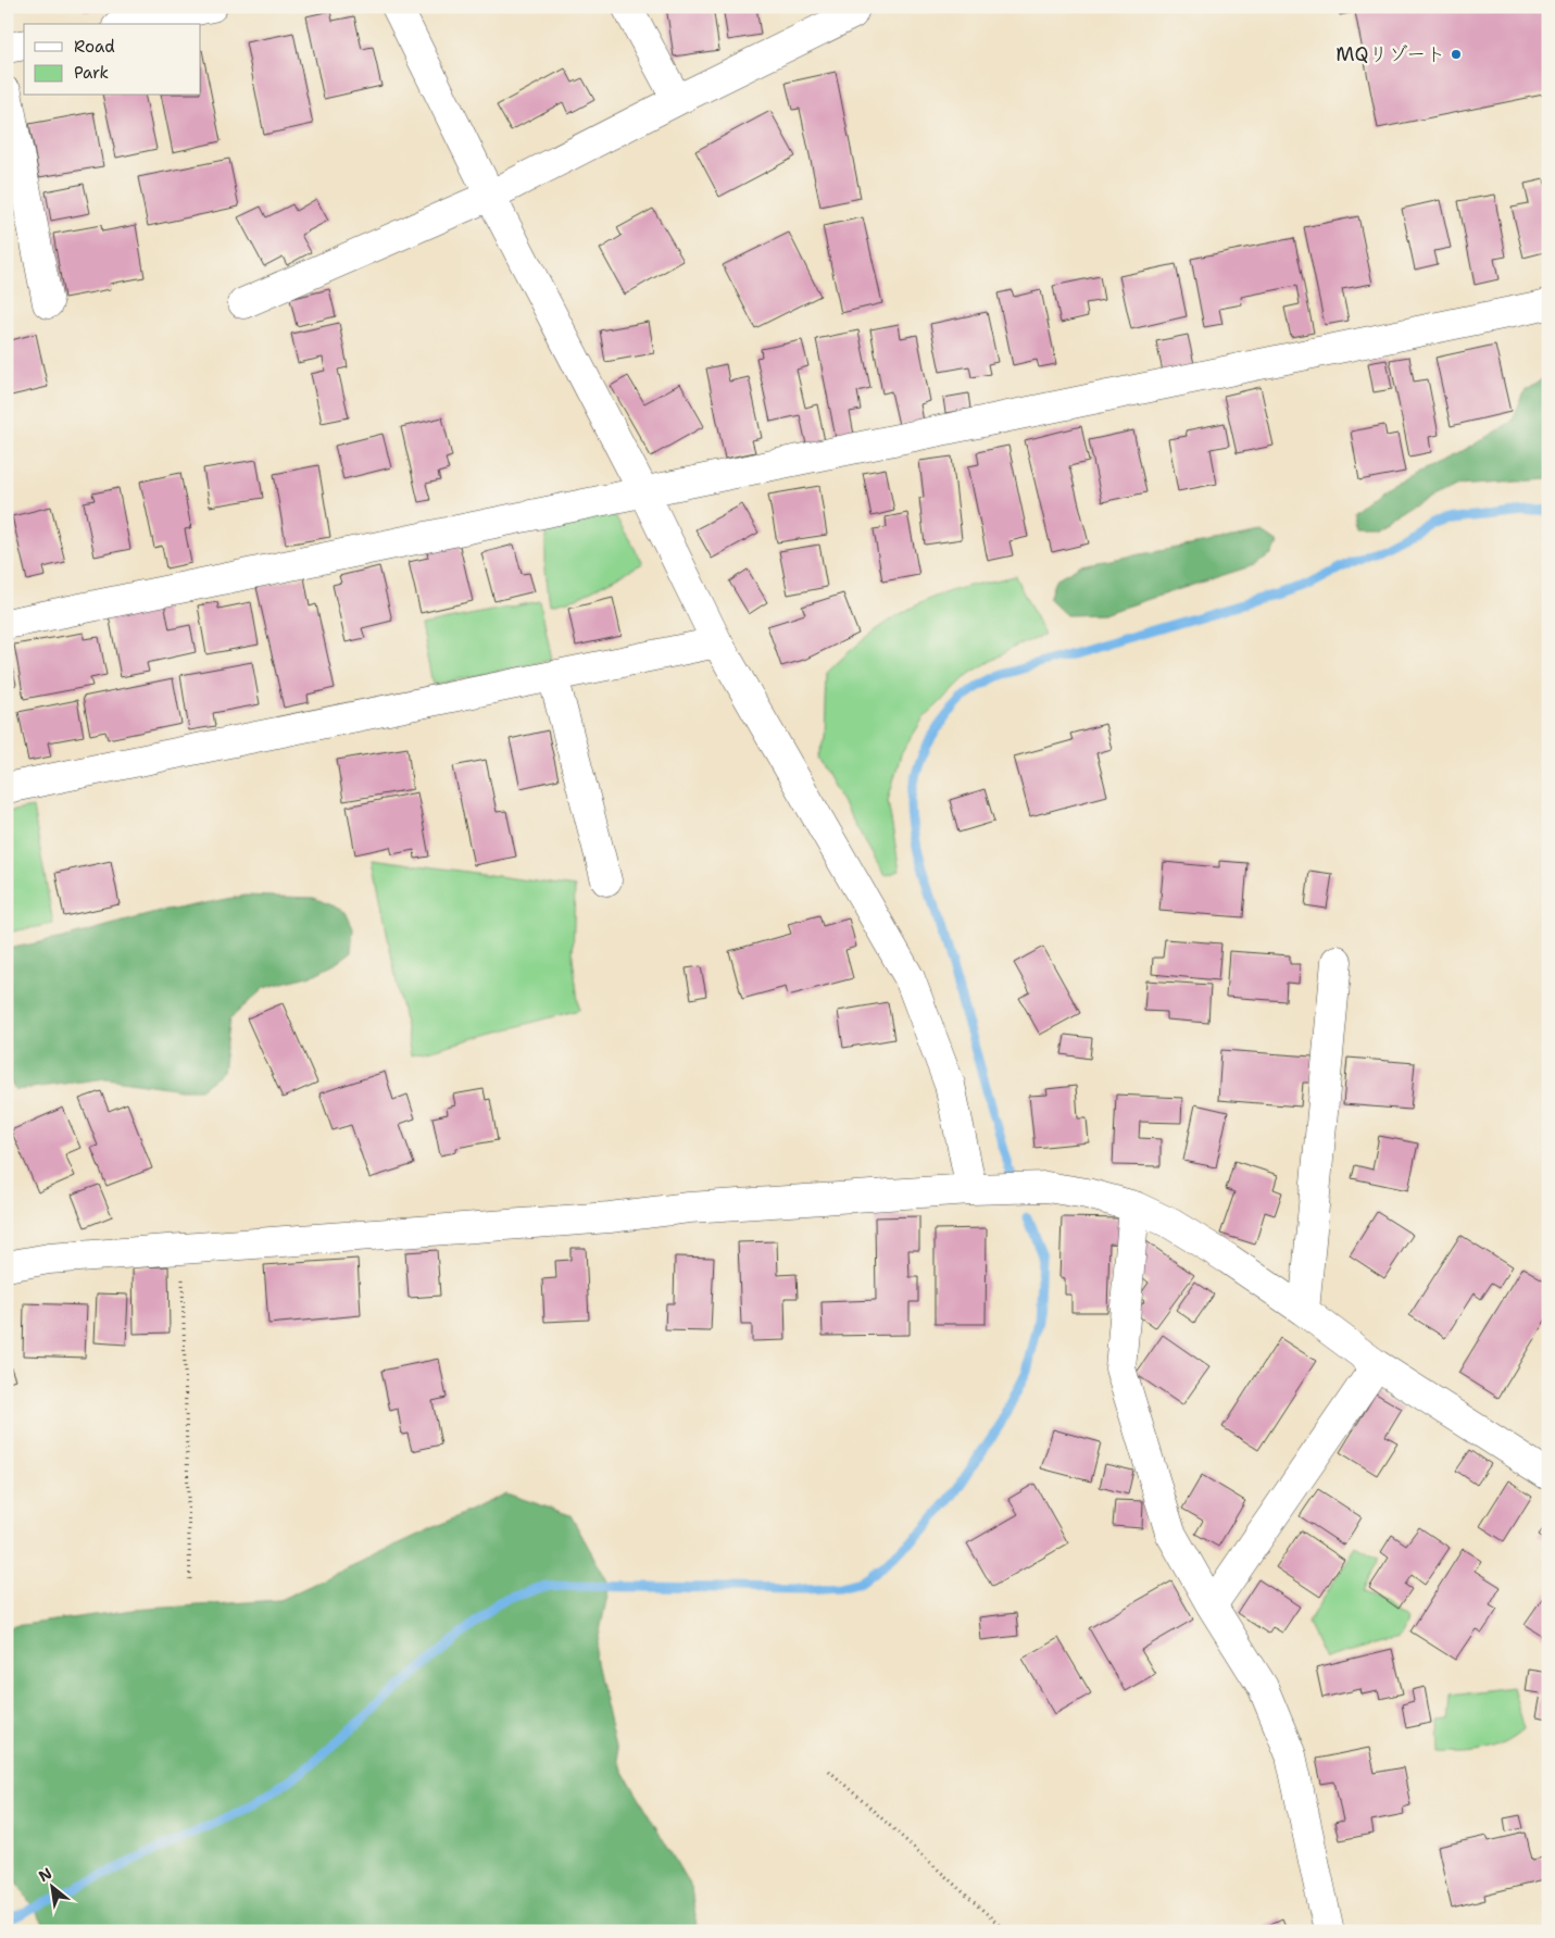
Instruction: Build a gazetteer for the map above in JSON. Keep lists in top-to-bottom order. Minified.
{"places":["MQリゾート"],"legend":["Road","Park"],"north":"top left"}
